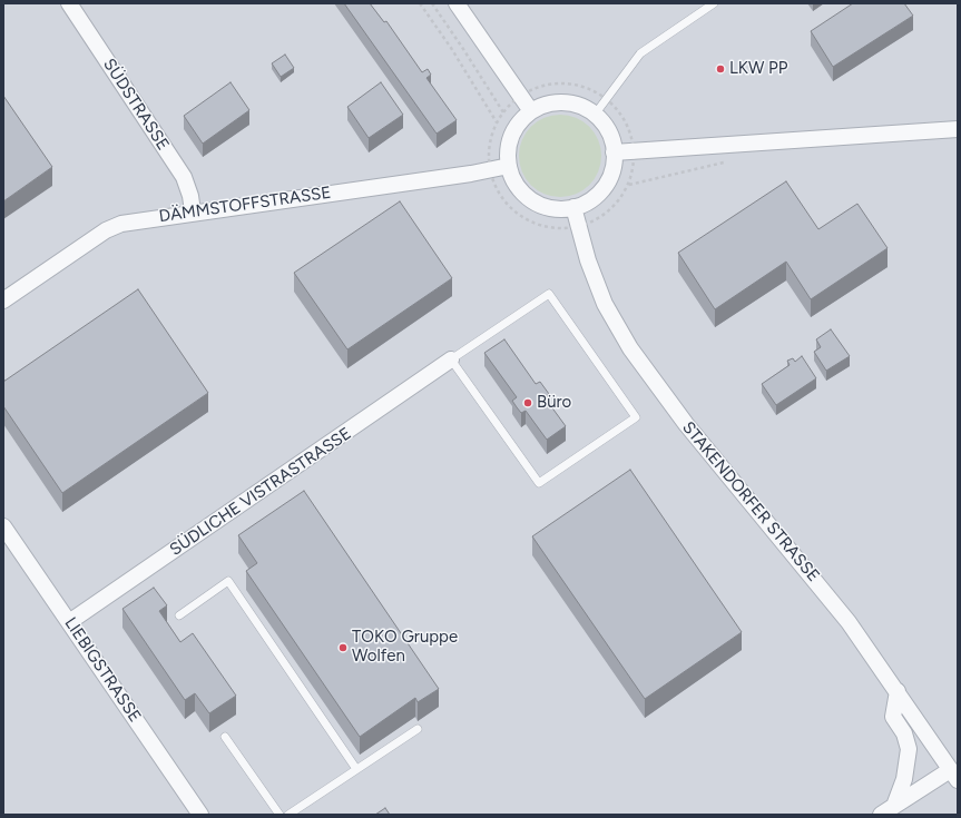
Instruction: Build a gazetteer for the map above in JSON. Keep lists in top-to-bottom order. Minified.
{"streets":{"street":["SÜDSTRASSE","DÄMMSTOFFSTRASSE","SÜDLICHE VISTRASTRASSE","STAKENDORFER STRASSE","LIEBIGSTRASSE"]},"crossings":[["SÜDSTRASSE","DÄMMSTOFFSTRASSE"],["DÄMMSTOFFSTRASSE","STAKENDORFER STRASSE"],["SÜDLICHE VISTRASTRASSE","LIEBIGSTRASSE"]],"places":["LKW PP","Büro","TOKO Gruppe Wolfen"]}
